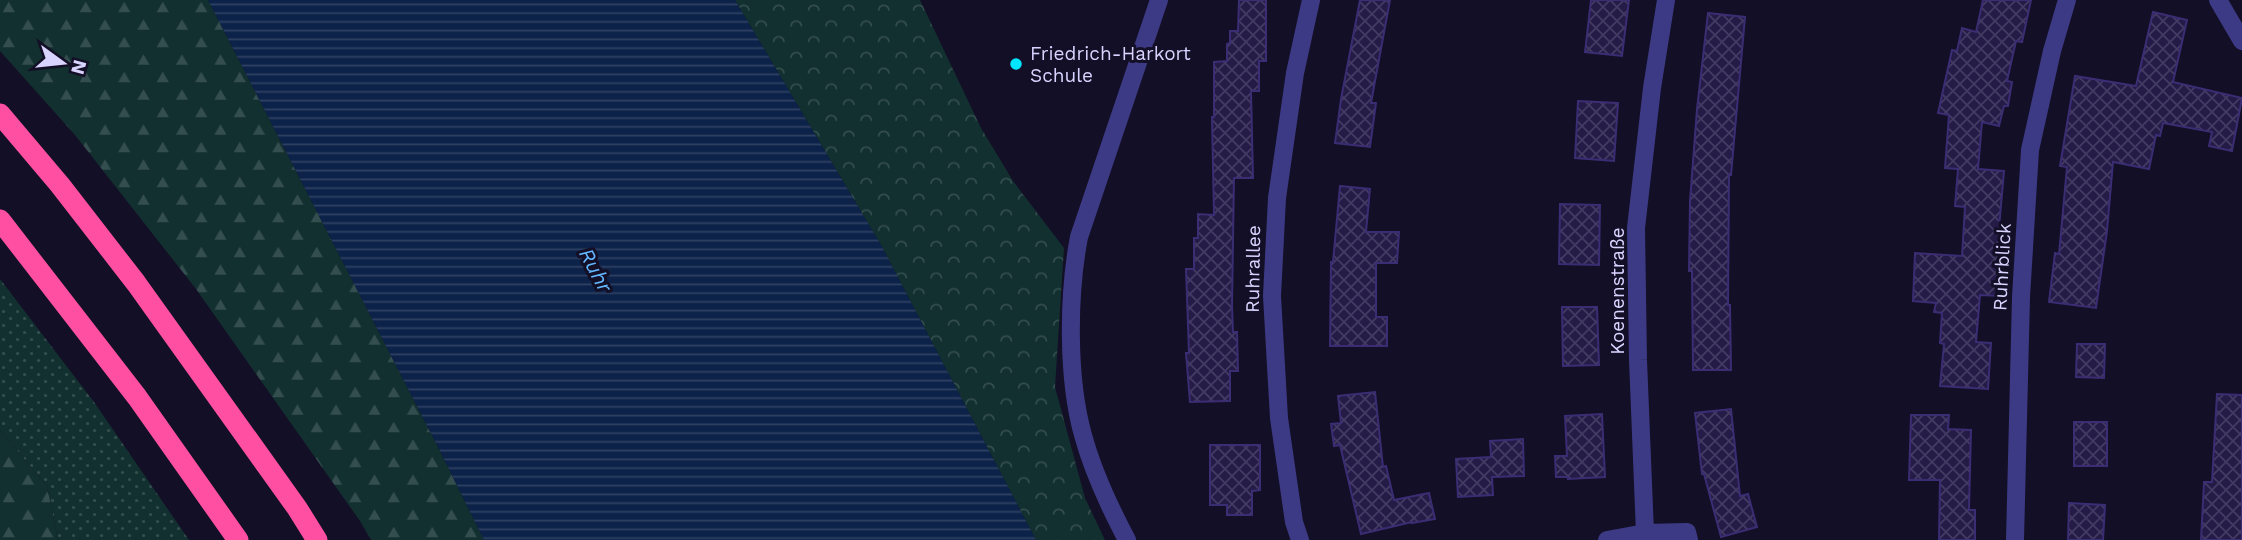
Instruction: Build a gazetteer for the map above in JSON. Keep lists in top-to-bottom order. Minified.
{"streets":{"street":["Ruhrblick","Ruhrallee","Koenenstraße"]},"water":["Ruhr"],"places":["Friedrich-Harkort Schule"],"north":"right"}
